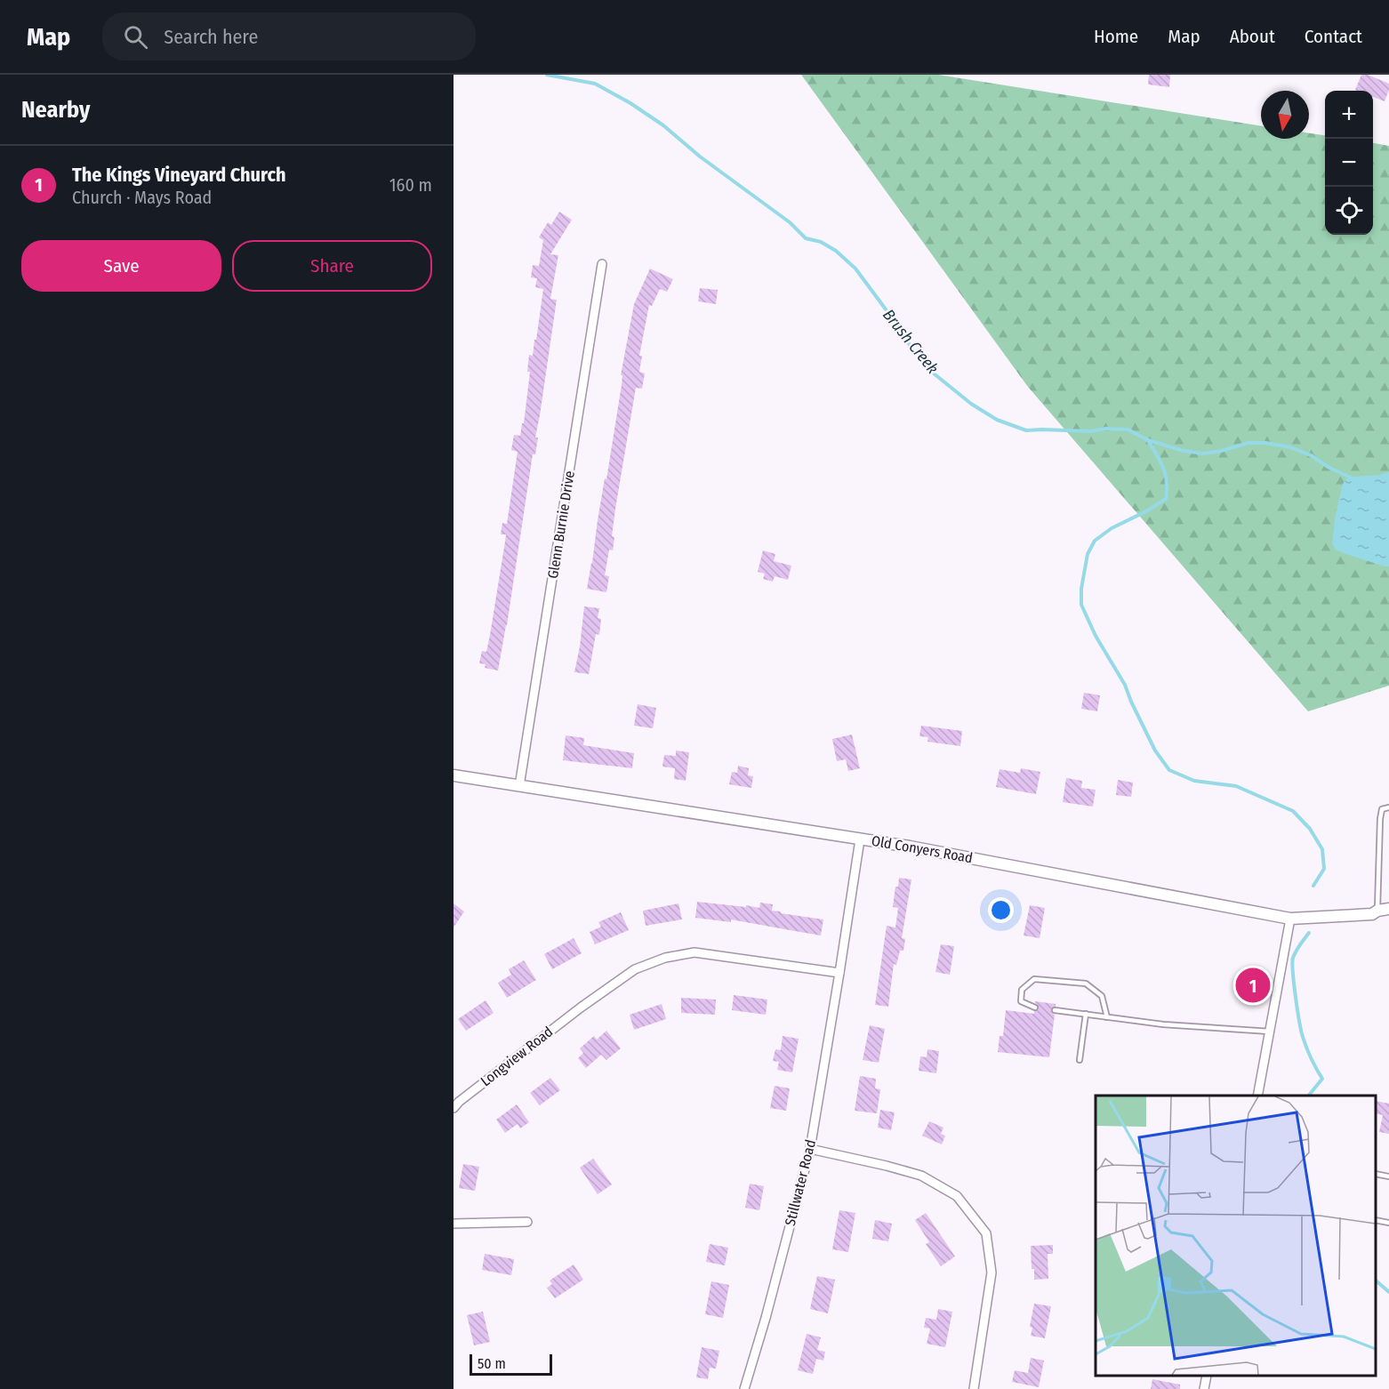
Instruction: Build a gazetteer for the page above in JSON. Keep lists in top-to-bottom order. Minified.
{"streets":{"street":["Glenn Burnie Drive","Old Conyers Road","Longview Road","Stillwater Road"]},"crossings":[["Glenn Burnie Drive","Old Conyers Road"],["Old Conyers Road","Stillwater Road"],["Longview Road","Stillwater Road"]],"water":["Brush Creek"],"scale_bar":"50 m","north":"bottom","page":{"header":"Map","search":"Search here","nav":["Home","Map","About","Contact"],"heading":"Nearby","map_buttons":["+","−"],"list":[{"mark":"1","name":"The Kings Vineyard Church","note":"Church · Mays Road","value":"160 m"}],"buttons":["Save","Share"],"pins":"1","scale":"50 m"}}
